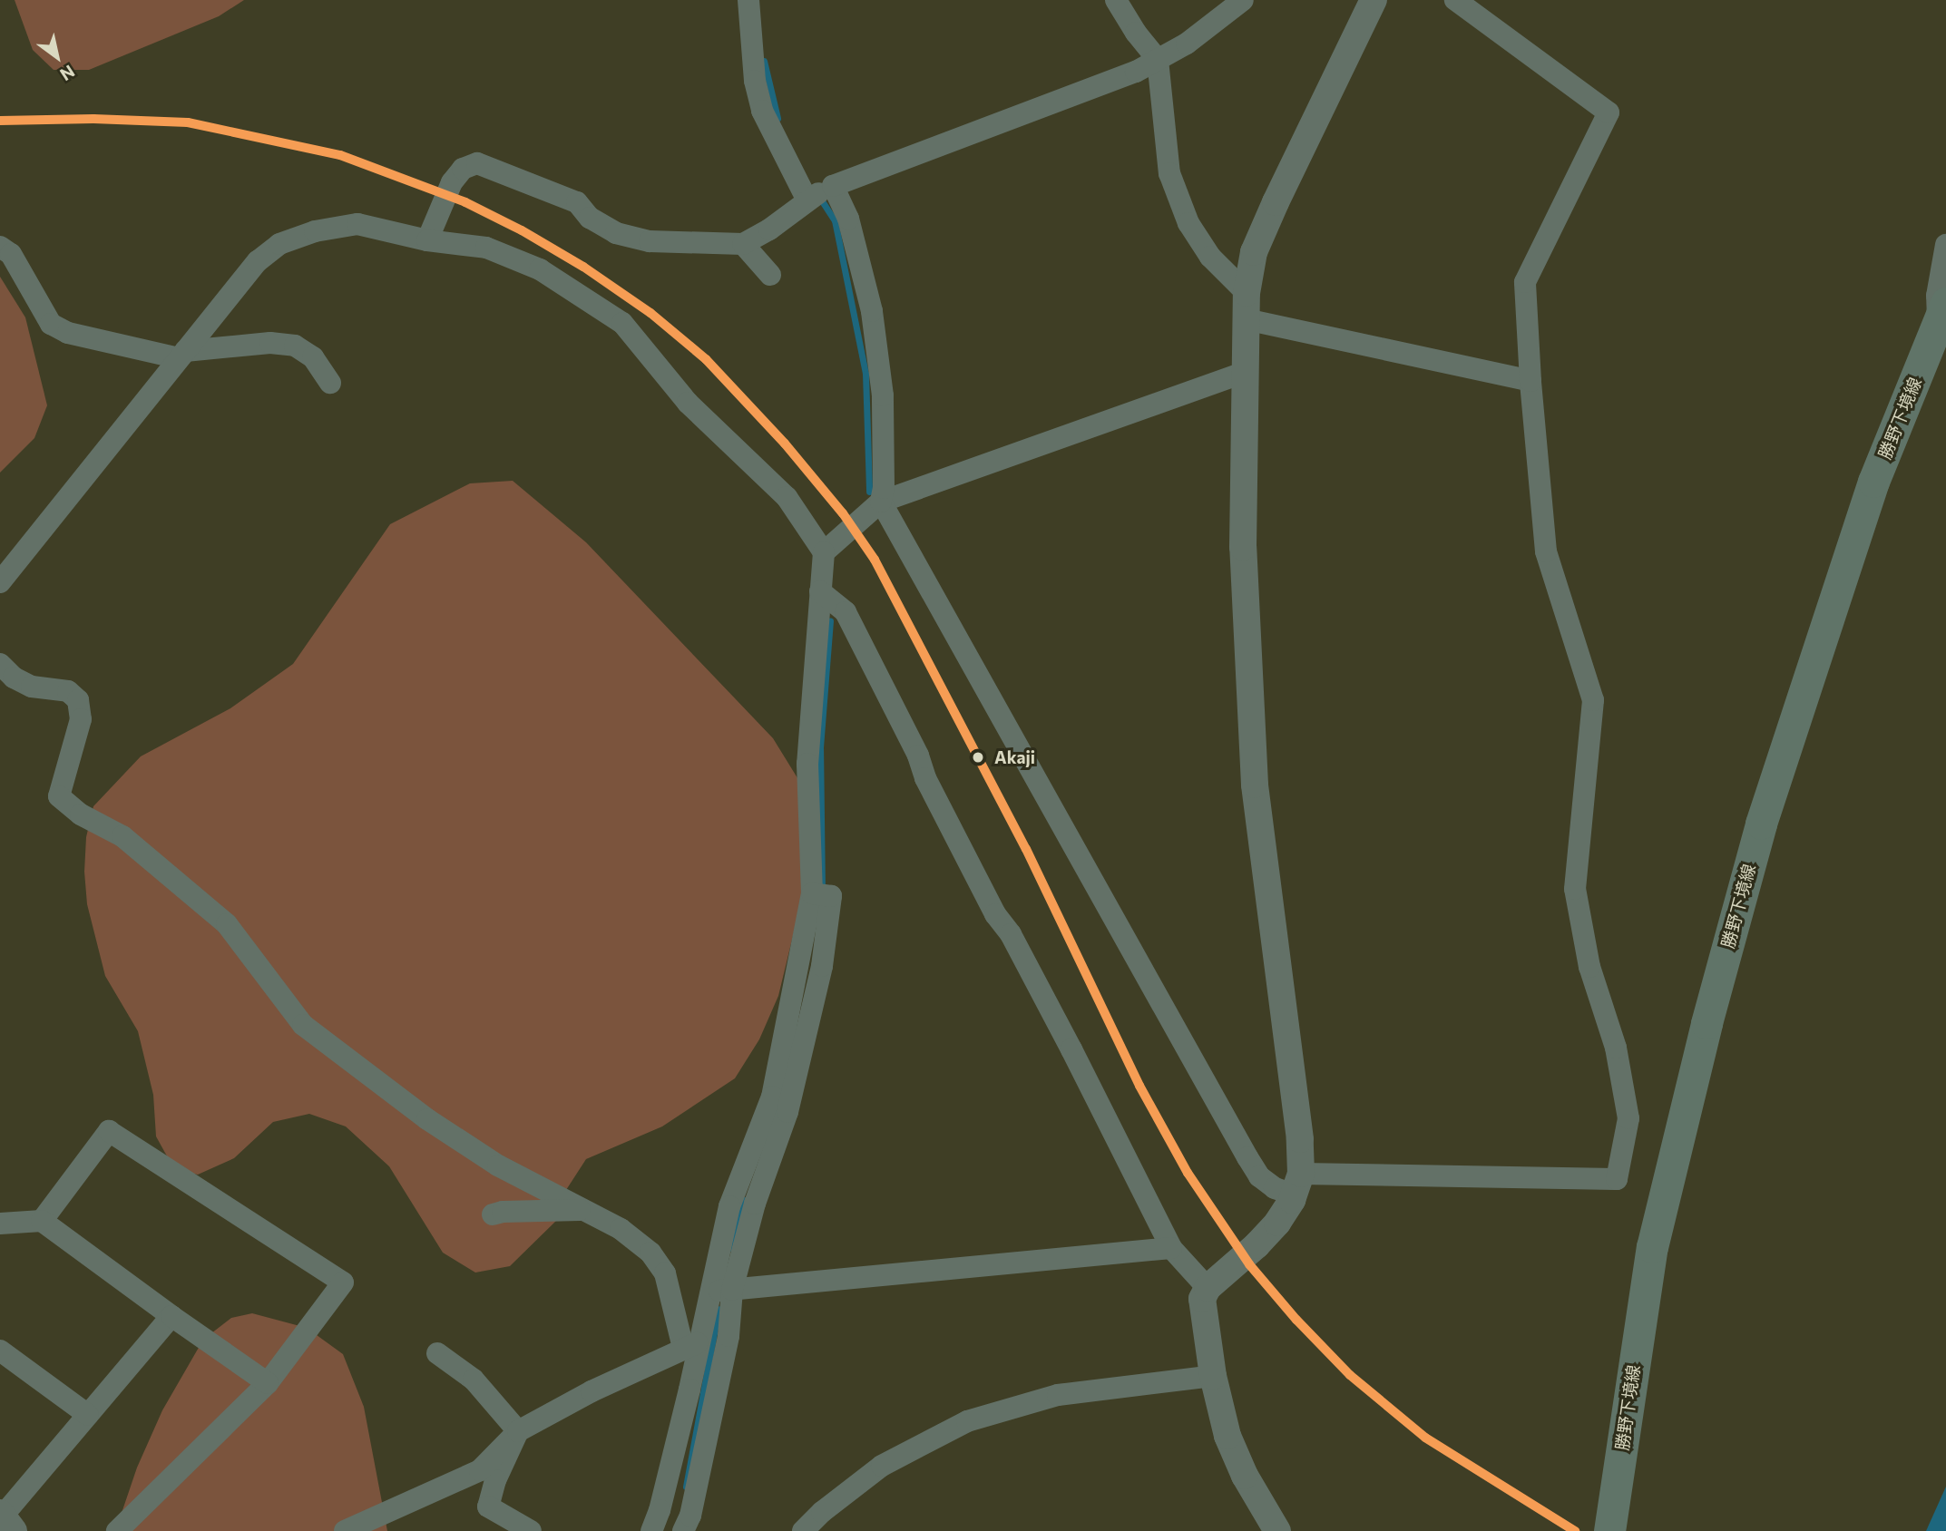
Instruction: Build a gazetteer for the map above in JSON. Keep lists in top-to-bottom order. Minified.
{"streets":{"main road":["勝野下境線"]},"places":["Akaji"],"north":"bottom right"}
